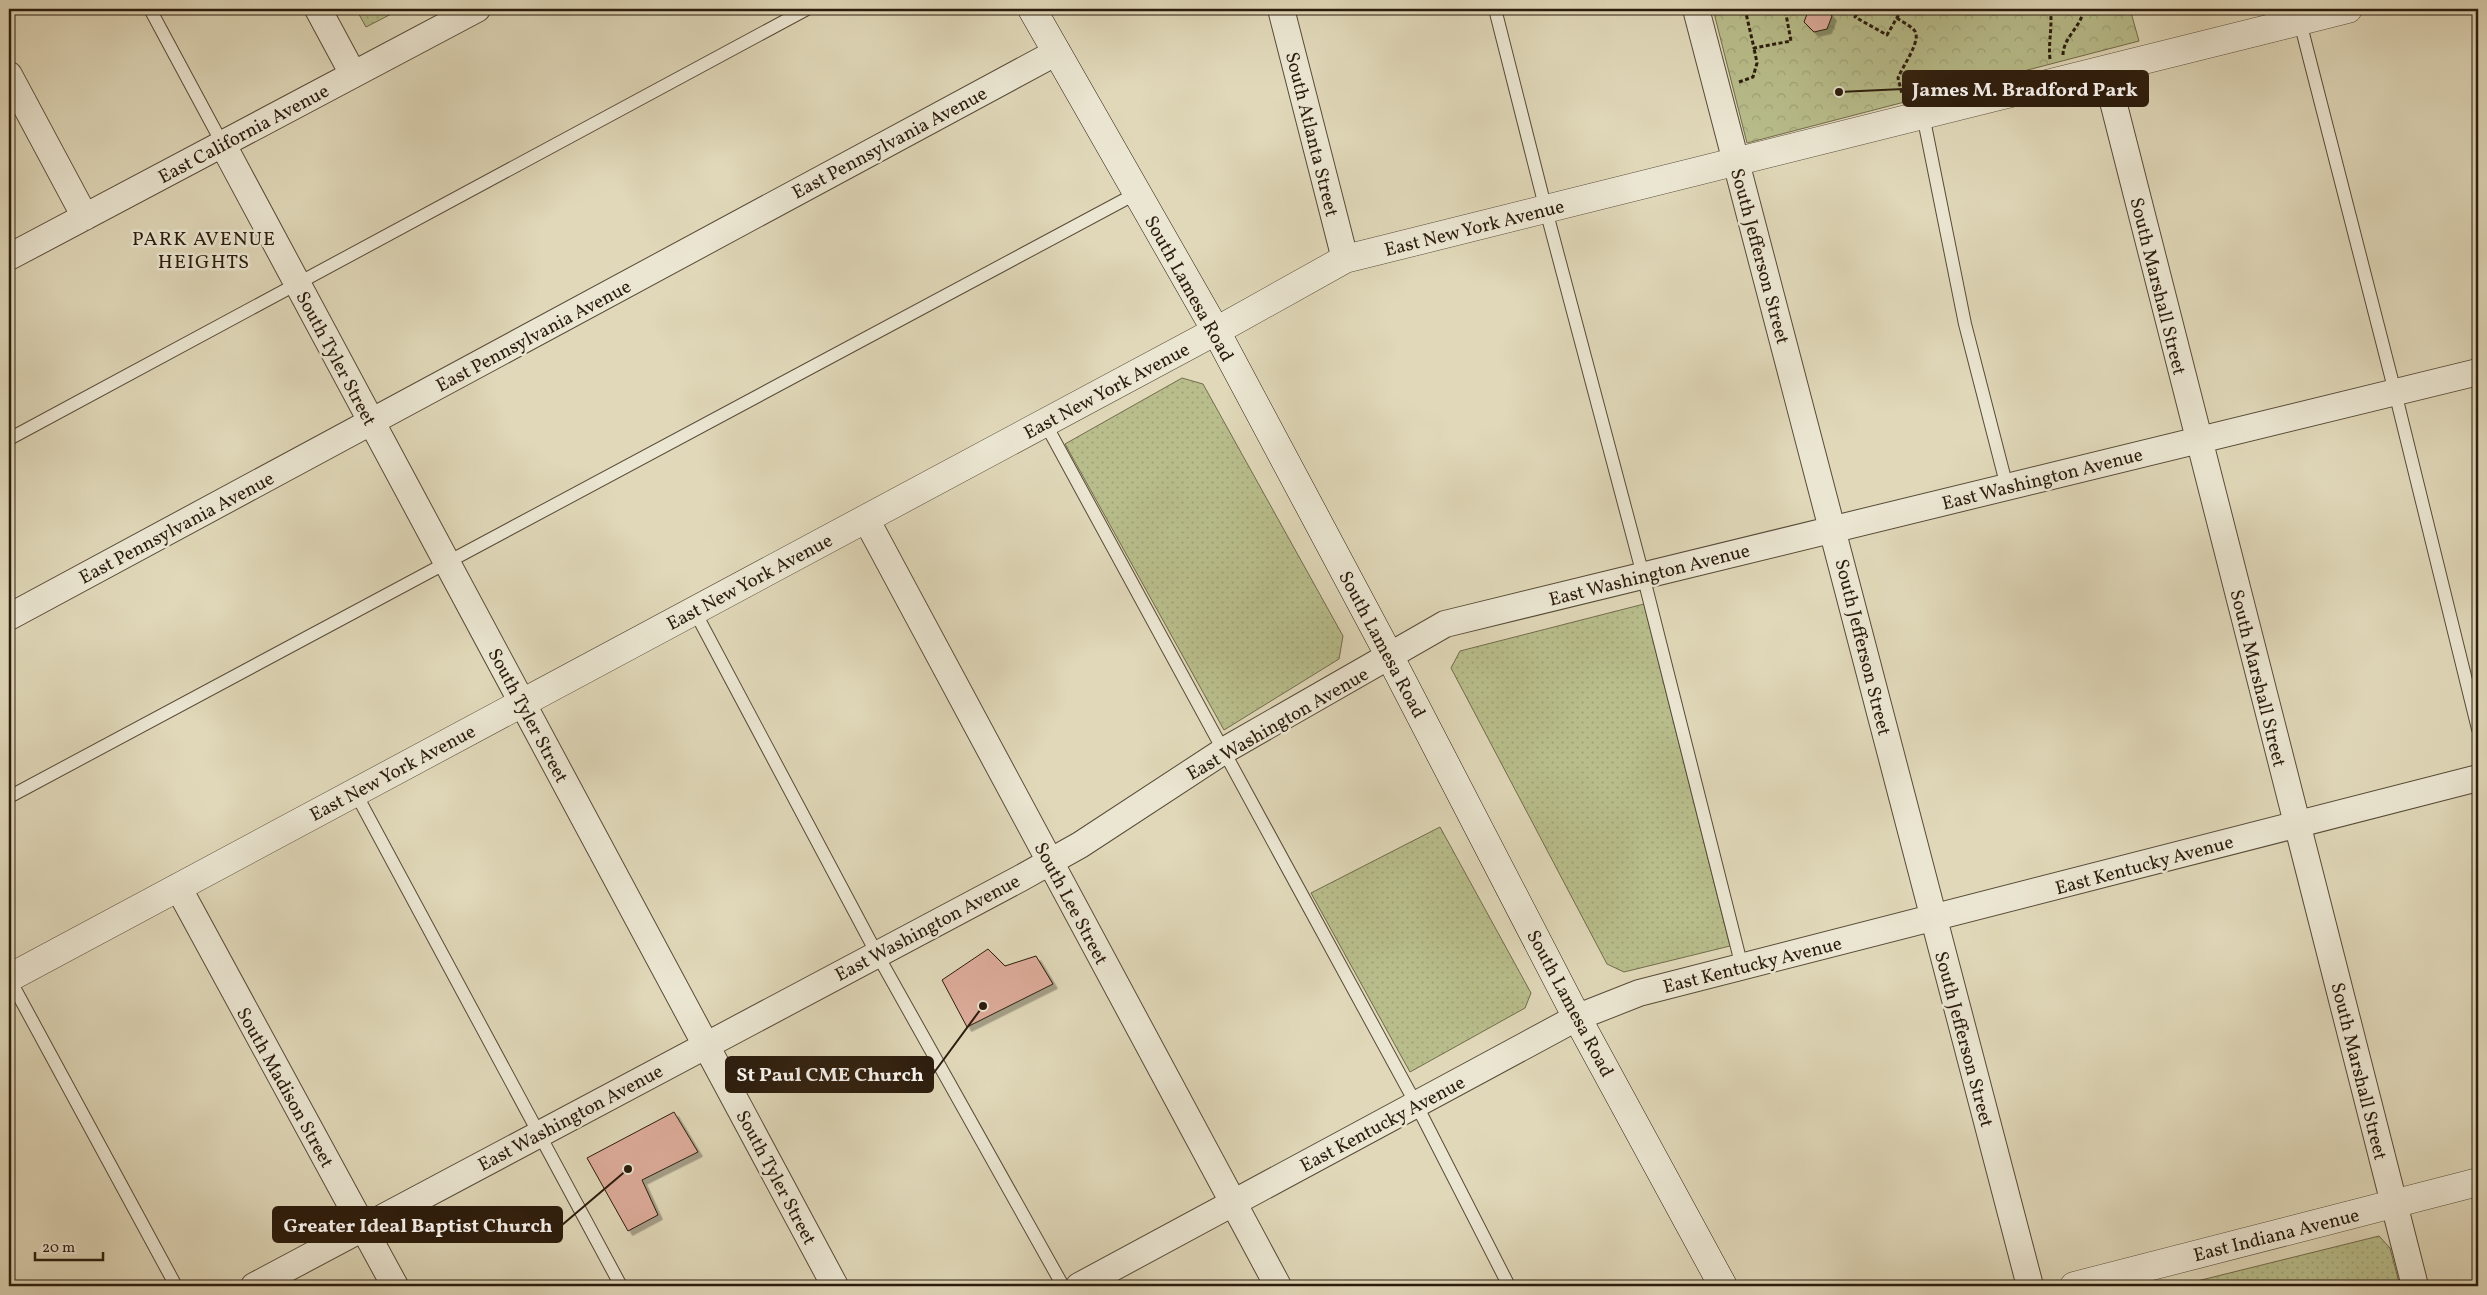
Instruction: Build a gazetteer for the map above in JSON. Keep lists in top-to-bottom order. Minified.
{"streets":{"street":["East California Avenue","South Atlanta Street","East Pennsylvania Avenue","East New York Avenue","South Jefferson Street","South Marshall Street","South Lamesa Road","South Tyler Street","East Washington Avenue","East Kentucky Avenue","South Lee Street","South Madison Street","East Indiana Avenue"]},"crossings":[["East California Avenue","South Tyler Street"],["South Atlanta Street","East New York Avenue"],["East Pennsylvania Avenue","South Lamesa Road"],["East Pennsylvania Avenue","South Tyler Street"],["East New York Avenue","South Jefferson Street"],["East New York Avenue","South Marshall Street"],["East New York Avenue","South Lamesa Road"],["East New York Avenue","South Tyler Street"],["East New York Avenue","South Lee Street"],["East New York Avenue","South Madison Street"],["South Jefferson Street","East Washington Avenue"],["South Jefferson Street","East Kentucky Avenue"],["South Marshall Street","East Washington Avenue"],["South Marshall Street","East Kentucky Avenue"],["South Marshall Street","East Indiana Avenue"],["South Lamesa Road","East Washington Avenue"],["South Lamesa Road","East Kentucky Avenue"],["South Tyler Street","East Washington Avenue"],["East Washington Avenue","South Lee Street"],["East Washington Avenue","South Madison Street"],["East Kentucky Avenue","South Lee Street"]],"districts":["PARK AVENUE HEIGHTS"],"places":["James M. Bradford Park","St Paul CME Church","Greater Ideal Baptist Church"],"scale_bar":"20 m"}
